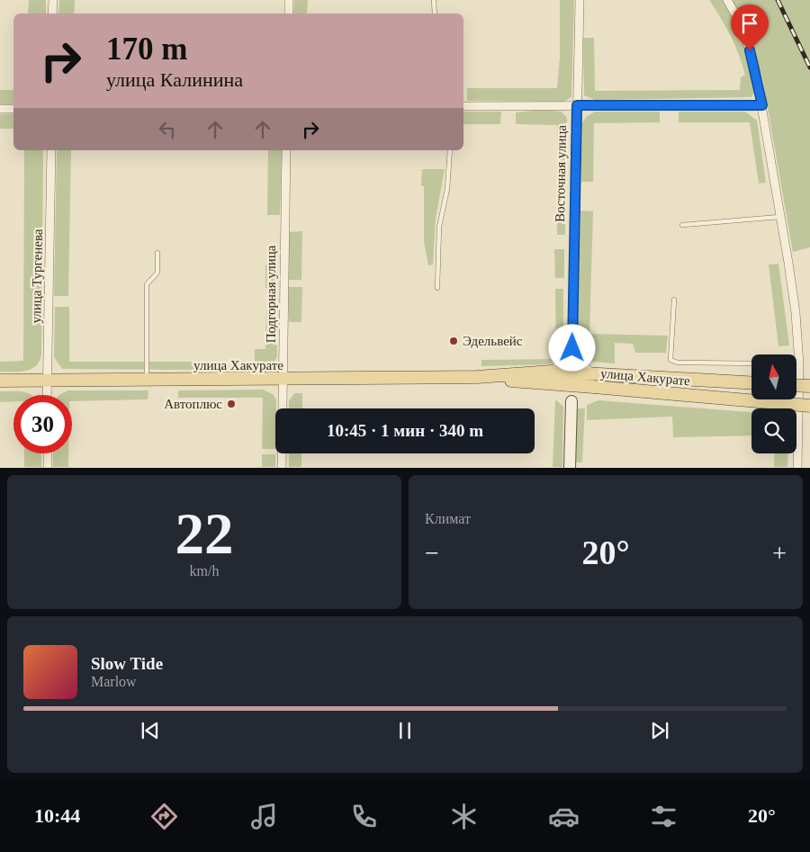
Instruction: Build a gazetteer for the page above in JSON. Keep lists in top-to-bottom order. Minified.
{"streets":{"main road":["улица Хакурате"],"street":["Восточная улица","улица Тургенева","Подгорная улица"]},"crossings":[["улица Тургенева","улица Хакурате"],["Подгорная улица","улица Хакурате"]],"places":["Эдельвейс","Автоплюс"],"north":"top","page":{"turn":["170 m","улица Калинина"],"limit":"30","trip":"10:45 · 1 мин · 340 m","tile":[["22","km/h"],"Климат"],"heat":["−","20°","+"],"song":["Slow Tide","Marlow"],"tabs":["10:44","20°"]}}
